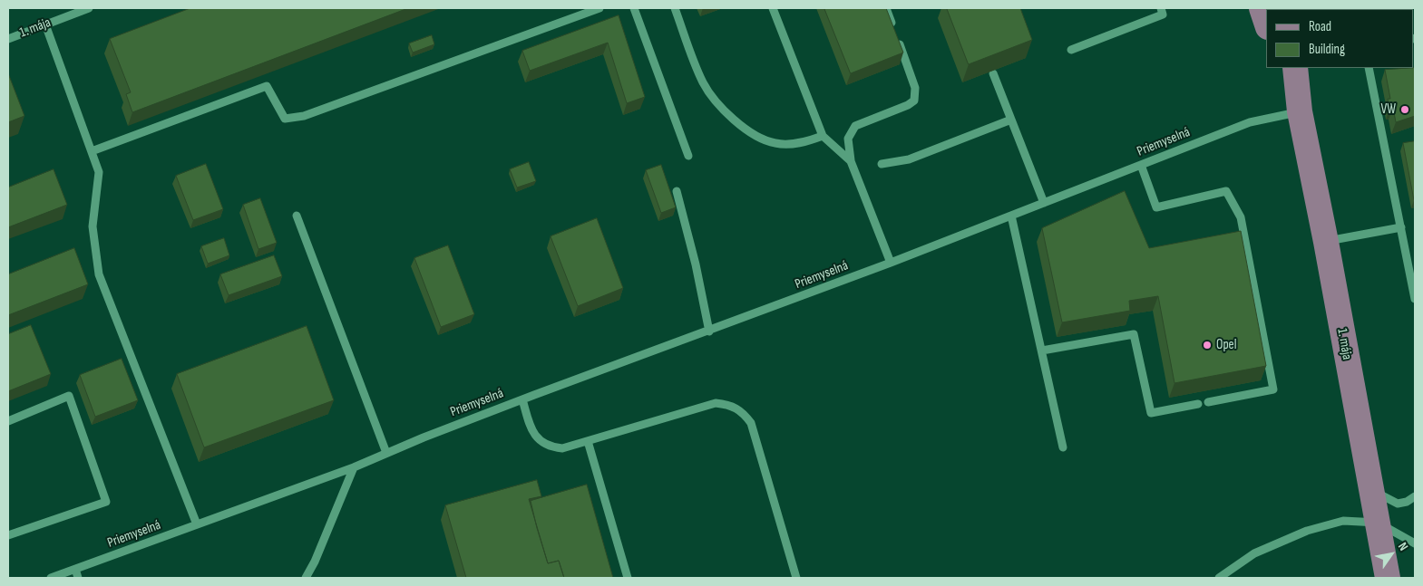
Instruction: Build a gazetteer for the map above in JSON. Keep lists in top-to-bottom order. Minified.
{"streets":{"main road":["1. mája"],"street":["Priemyselná"]},"crossings":[["1. mája","Priemyselná"]],"places":["VW","Opel"],"legend":["Road","Building"],"north":"top right"}
